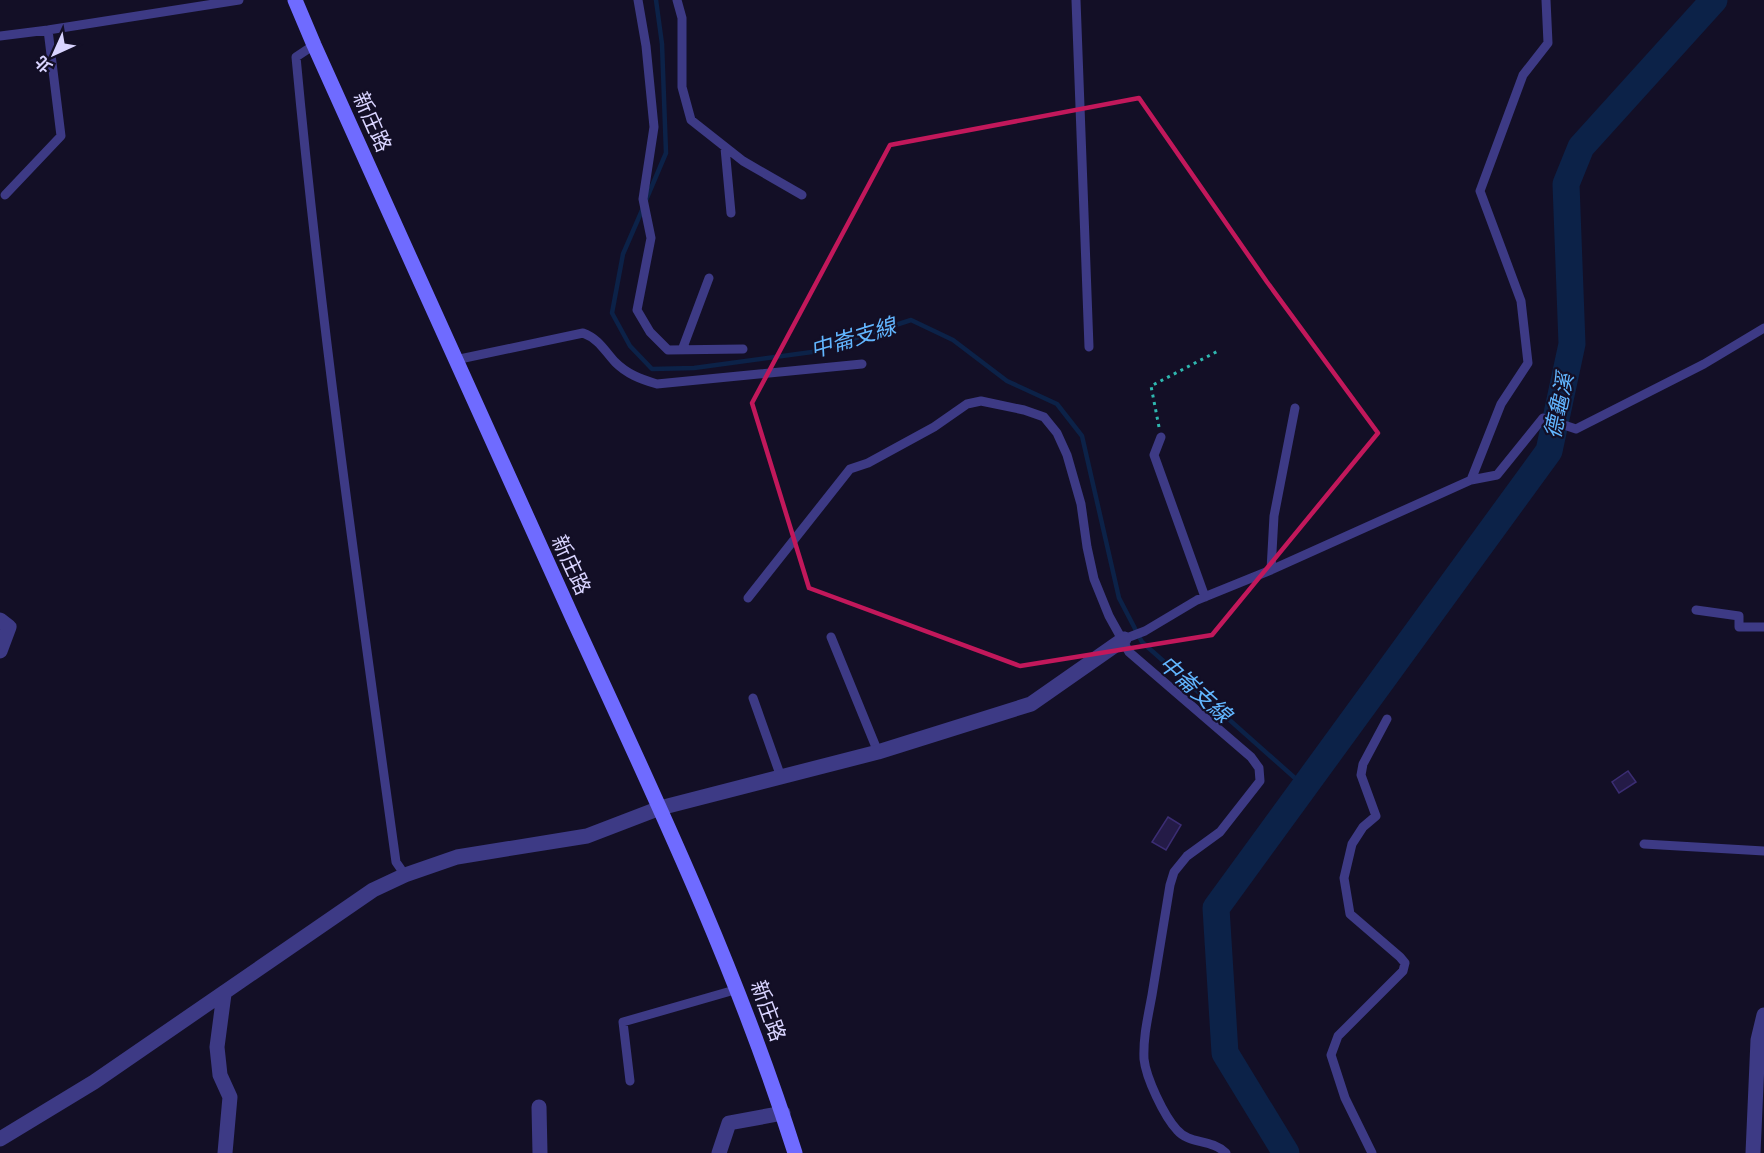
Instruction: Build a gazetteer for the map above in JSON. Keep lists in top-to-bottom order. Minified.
{"streets":{"street":["新庄路"]},"water":["中崙支線","德龜溪"],"north":"bottom left"}
